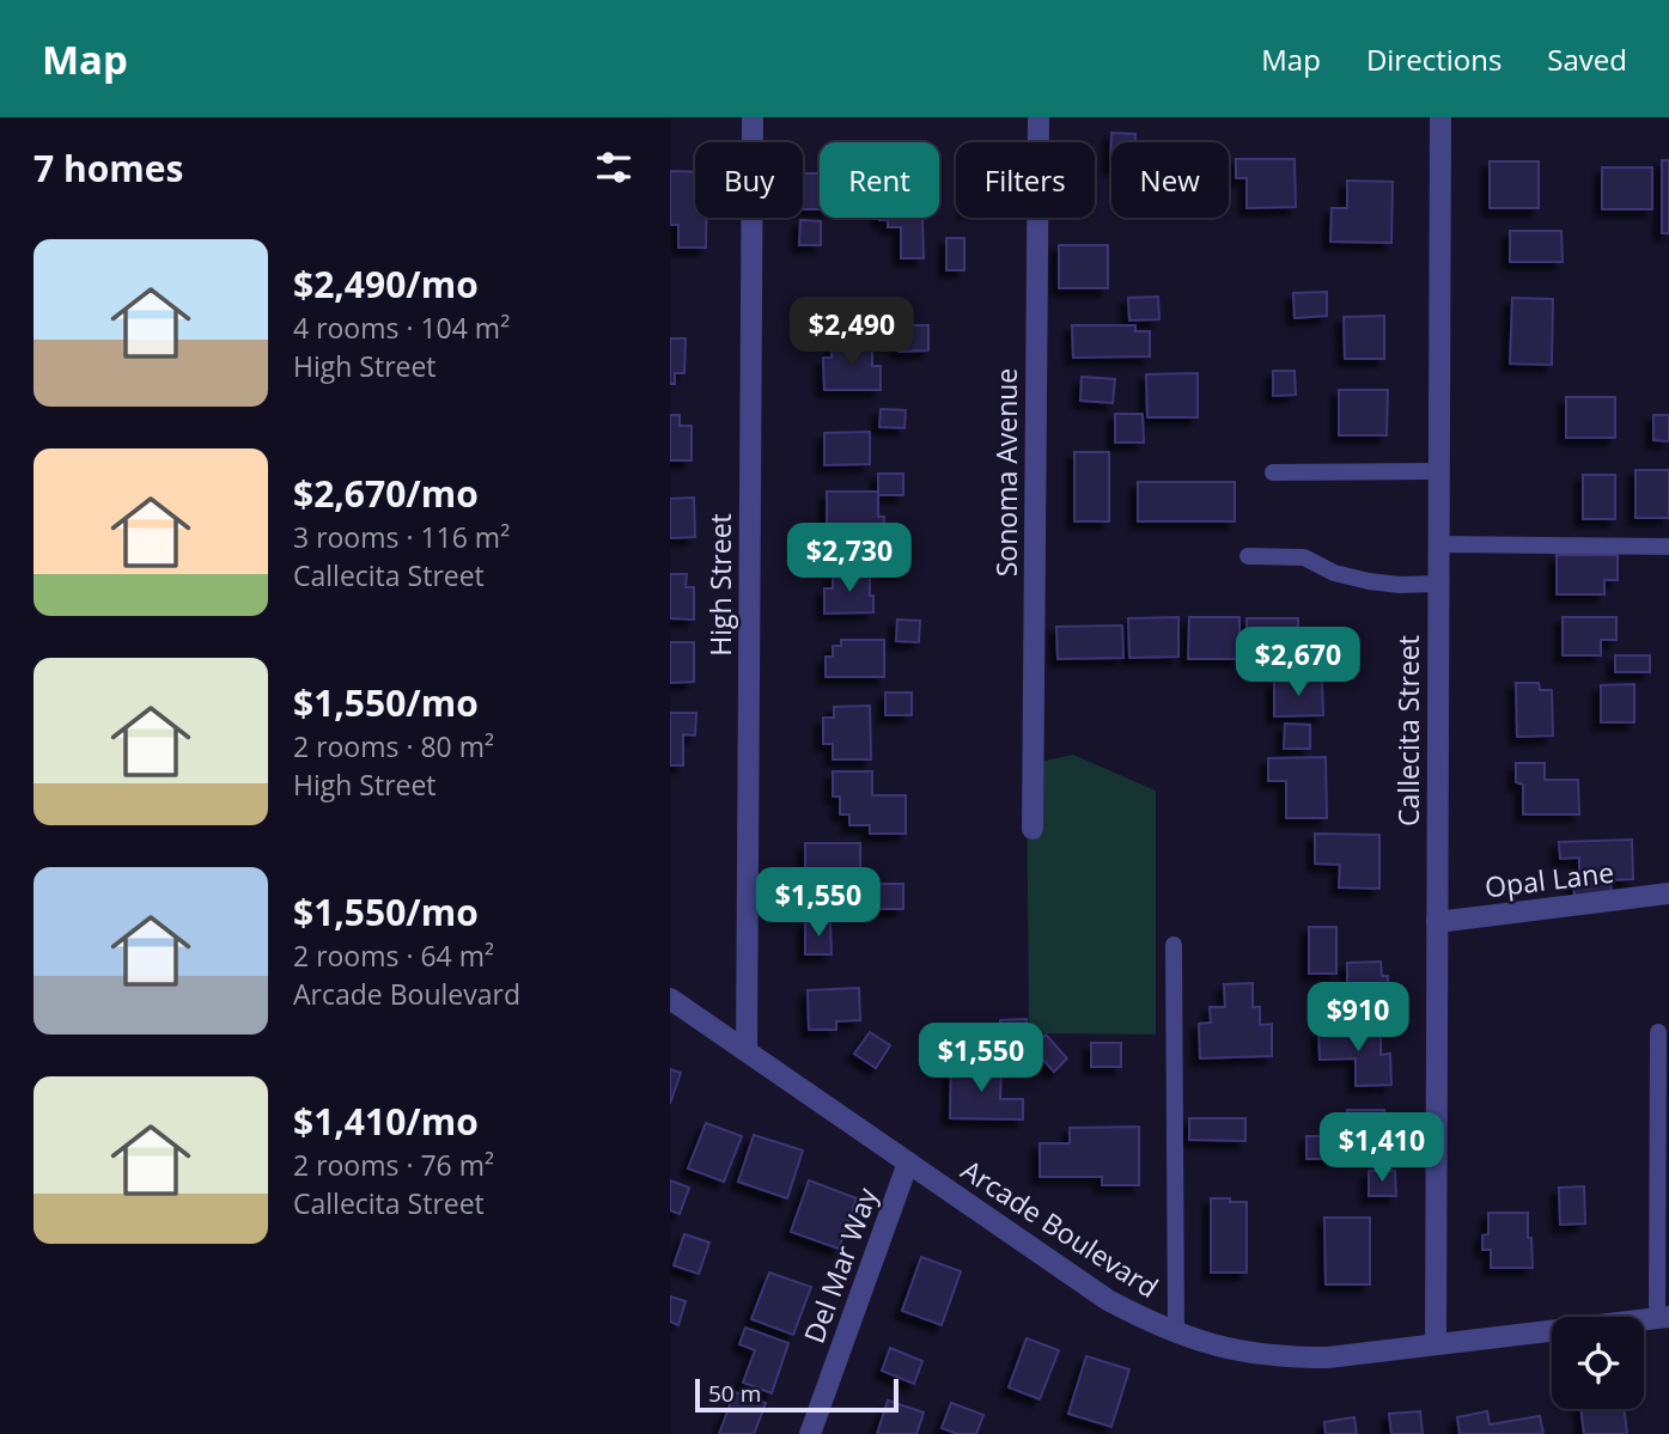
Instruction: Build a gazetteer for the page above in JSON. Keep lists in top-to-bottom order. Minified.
{"streets":{"street":["Sonoma Avenue","High Street","Callecita Street","Opal Lane","Arcade Boulevard","Del Mar Way"]},"crossings":[["High Street","Arcade Boulevard"],["Callecita Street","Opal Lane"],["Callecita Street","Arcade Boulevard"],["Arcade Boulevard","Del Mar Way"]],"scale_bar":"50 m","page":{"header":"Map","nav":["Map","Directions","Saved"],"heading":"7 homes","chip":["Buy","Rent","Filters","New"],"list":[{"name":"$2,490/mo","note":"4 rooms · 104 m² · High Street"},{"name":"$2,670/mo","note":"3 rooms · 116 m² · Callecita Street"},{"name":"$1,550/mo","note":"2 rooms · 80 m² · High Street"},{"name":"$1,550/mo","note":"2 rooms · 64 m² · Arcade Boulevard"},{"name":"$1,410/mo","note":"2 rooms · 76 m² · Callecita Street"}],"price":["$2,490","$2,730","$2,670","$1,550","$910","$1,550","$1,410"],"scale":"50 m"}}
